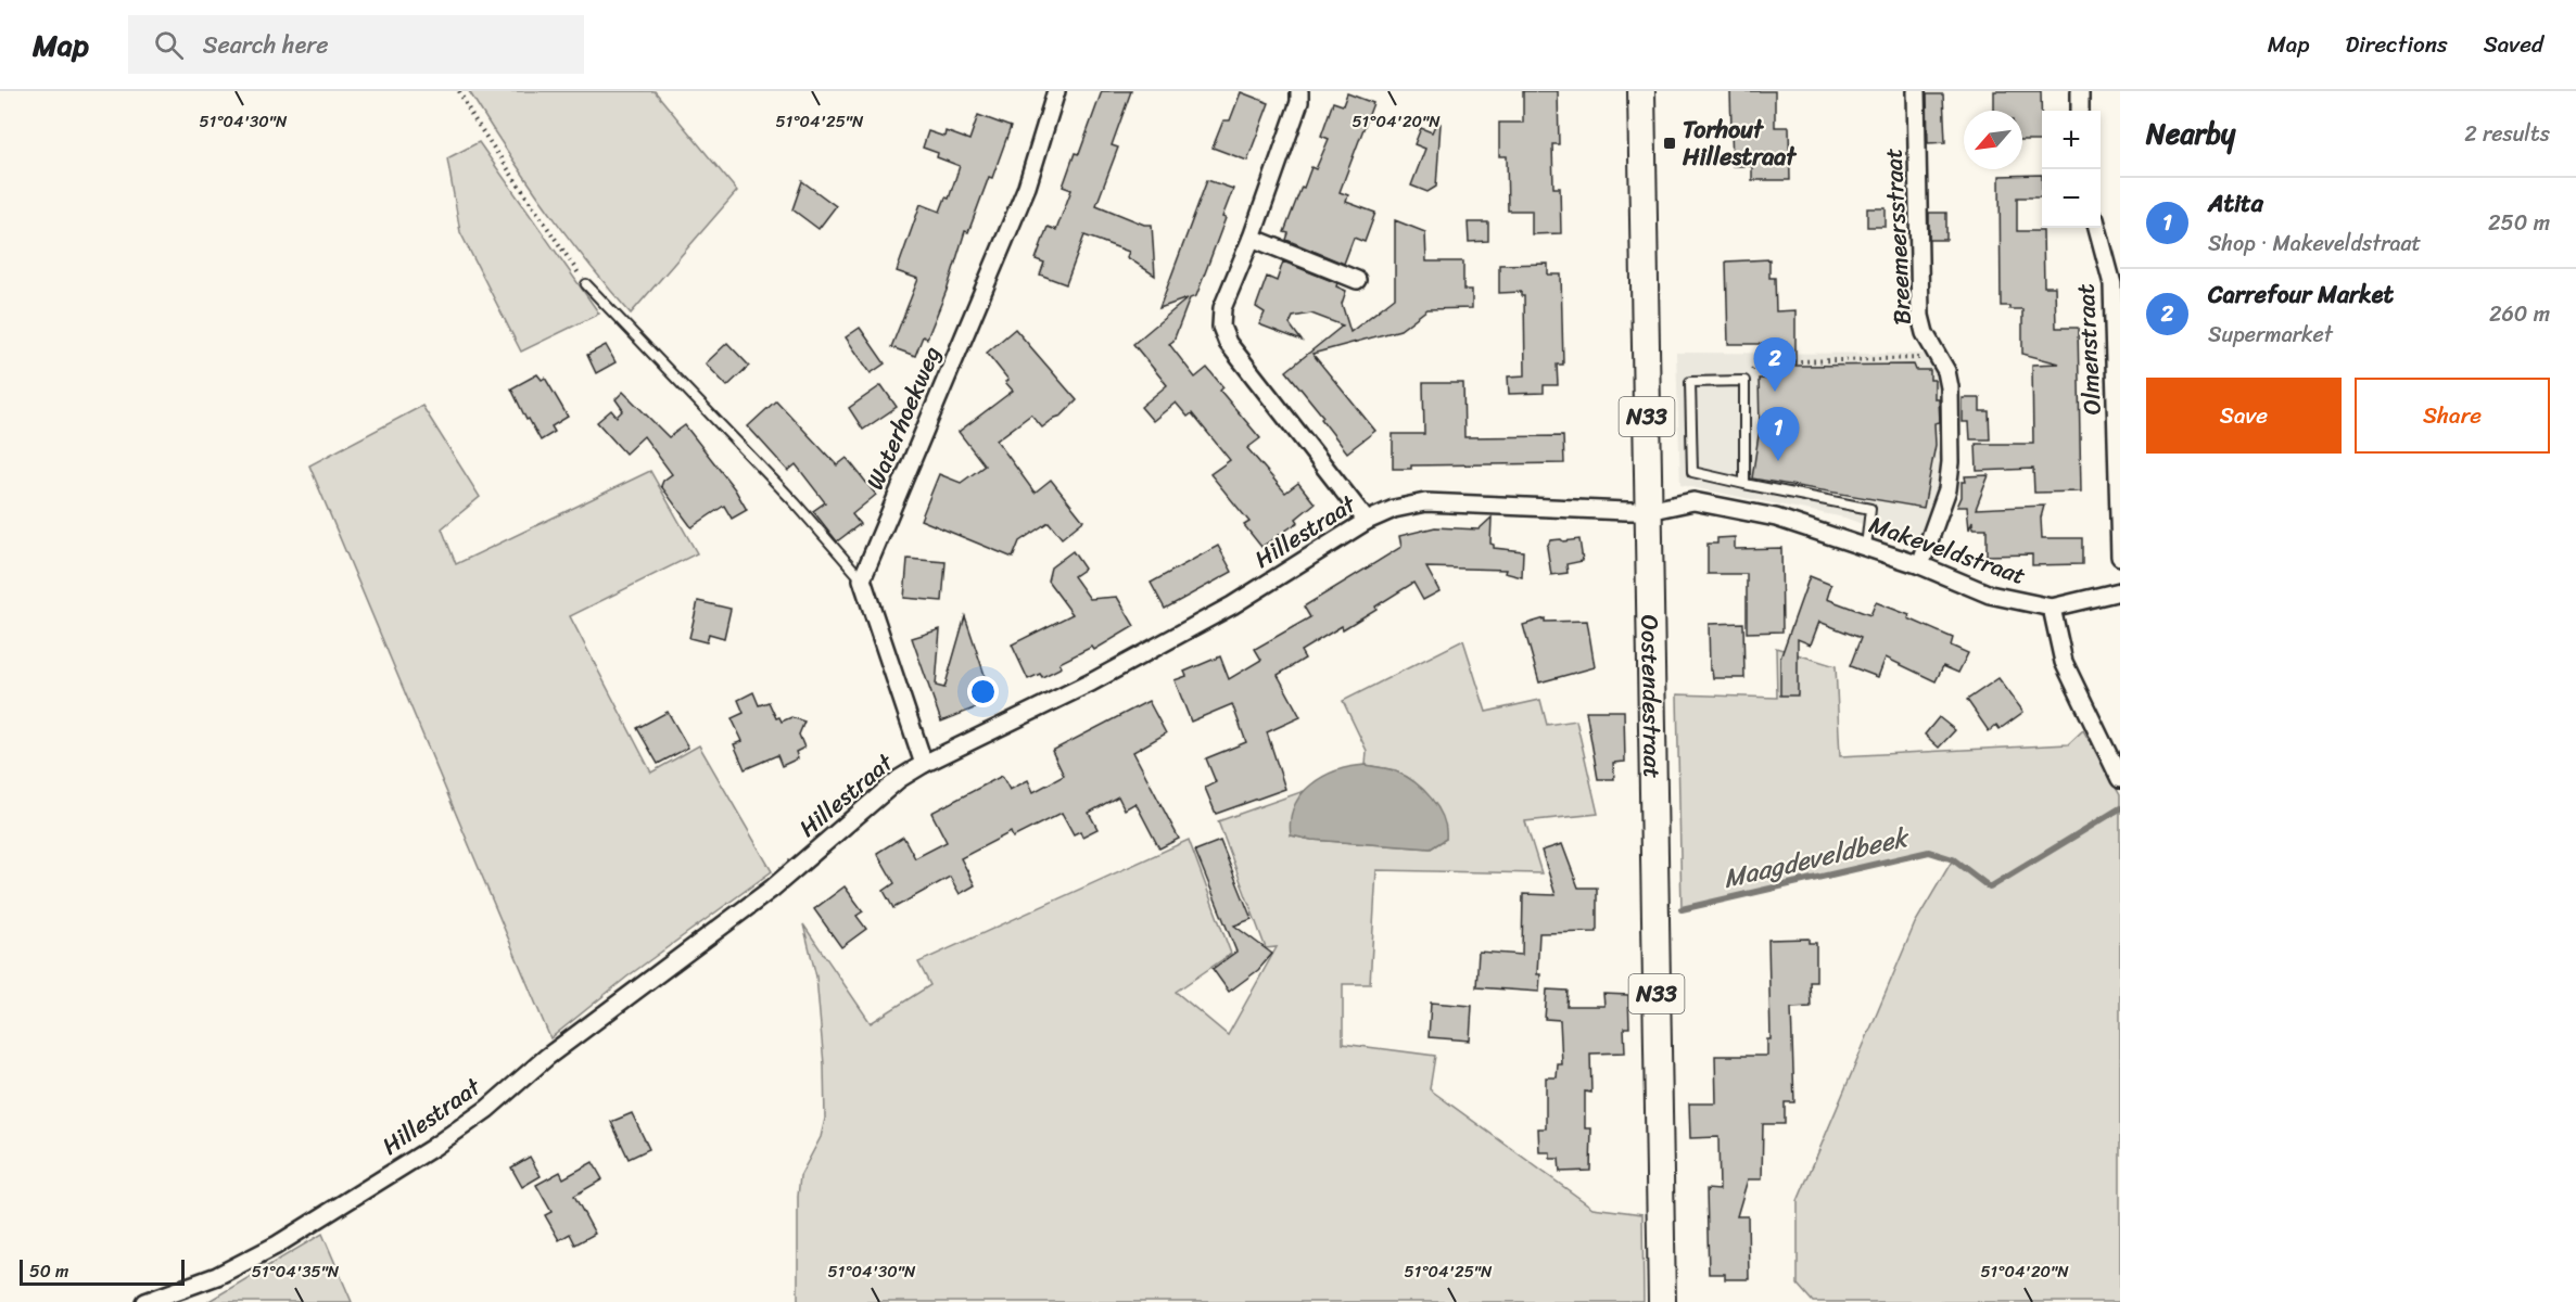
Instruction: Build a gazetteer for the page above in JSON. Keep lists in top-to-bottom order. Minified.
{"streets":{"main road":["N33","Oostendestraat"],"street":["Breemeersstraat","Olmenstraat","Waterhoekweg","Hillestraat","Makeveldstraat"]},"crossings":[["Breemeersstraat","Makeveldstraat"],["Hillestraat","Makeveldstraat"],["Hillestraat","Oostendestraat"],["Makeveldstraat","Oostendestraat"]],"water":["Maagdeveldbeek"],"places":{"transit":["Torhout Hillestraat"]},"scale_bar":"50 m","north":"bottom left","page":{"header":"Map","search":"Search here","nav":["Map","Directions","Saved"],"heading":["Nearby","2 results"],"map_buttons":["+","−"],"list":[{"mark":"1","name":"Atita","note":"Shop · Makeveldstraat","value":"250 m"},{"mark":"2","name":"Carrefour Market","note":"Supermarket","value":"260 m"}],"pins":["2","1"],"buttons":["Save","Share"],"scale":"50 m"},"coordinates":["51°04'30\"N","51°04'25\"N","51°04'20\"N","51°04'35\"N"]}
